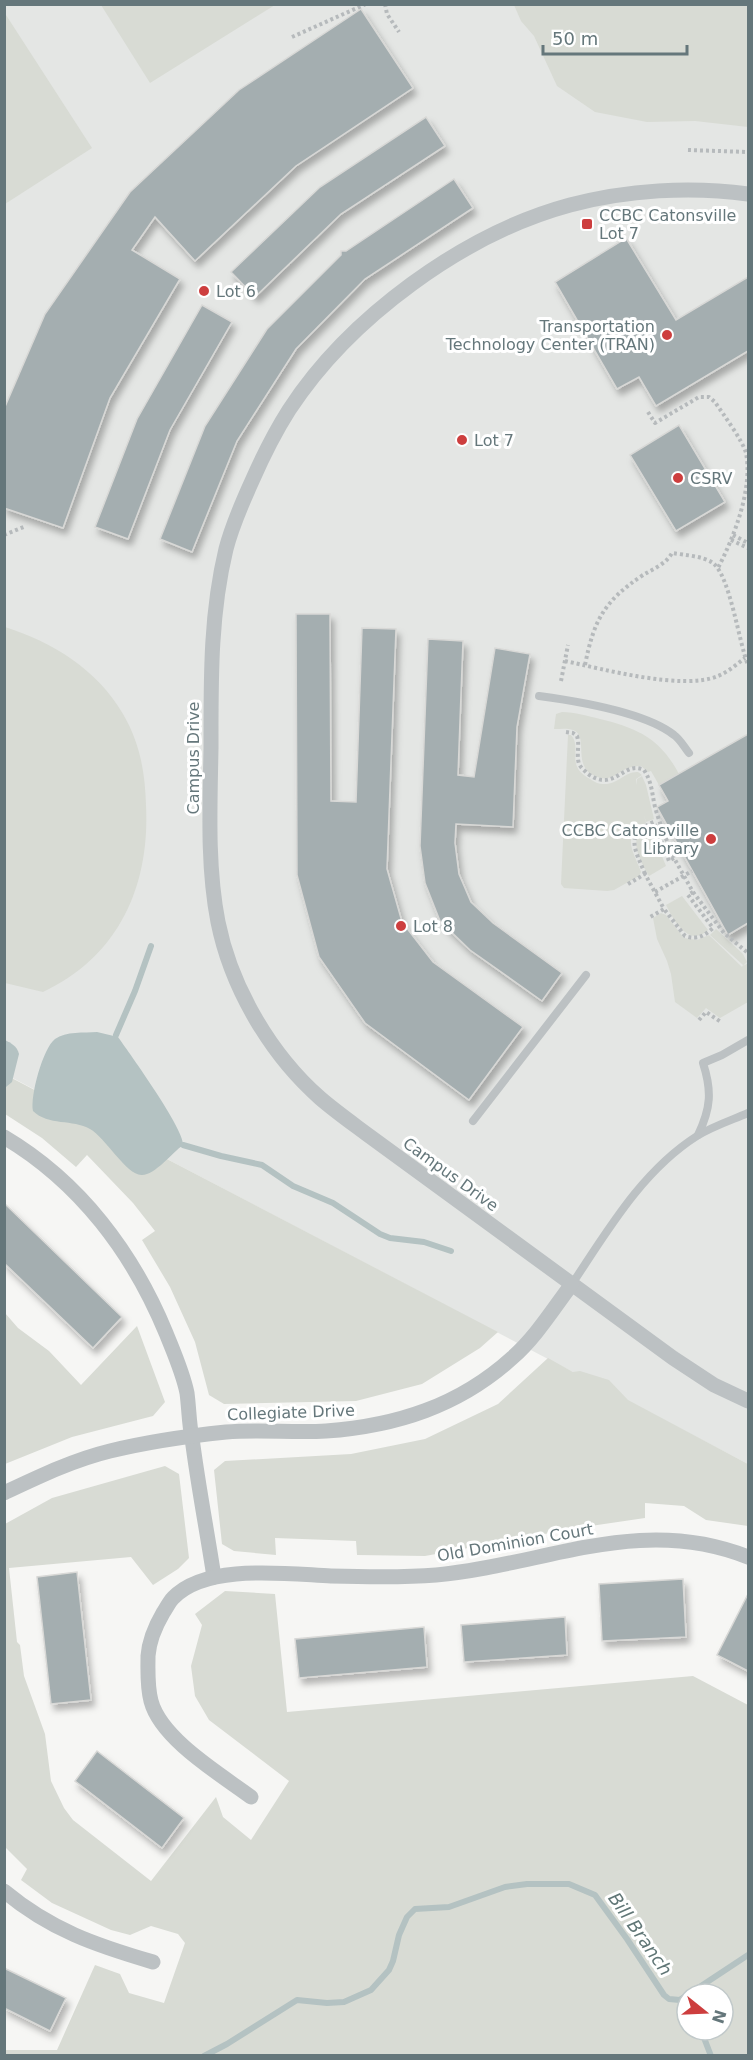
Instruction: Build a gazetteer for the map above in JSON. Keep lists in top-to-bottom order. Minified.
{"streets":{"street":["Campus Drive","Collegiate Drive","Old Dominion Court"]},"crossings":[["Campus Drive","Collegiate Drive"]],"water":["Bill Branch"],"places":{"transit":["CCBC Catonsville Lot 7"],"other":["Lot 6","Transportation Technology Center (TRAN)","Lot 7","CSRV","CCBC Catonsville Library","Lot 8"]},"scale_bar":"50 m","north":"right"}
